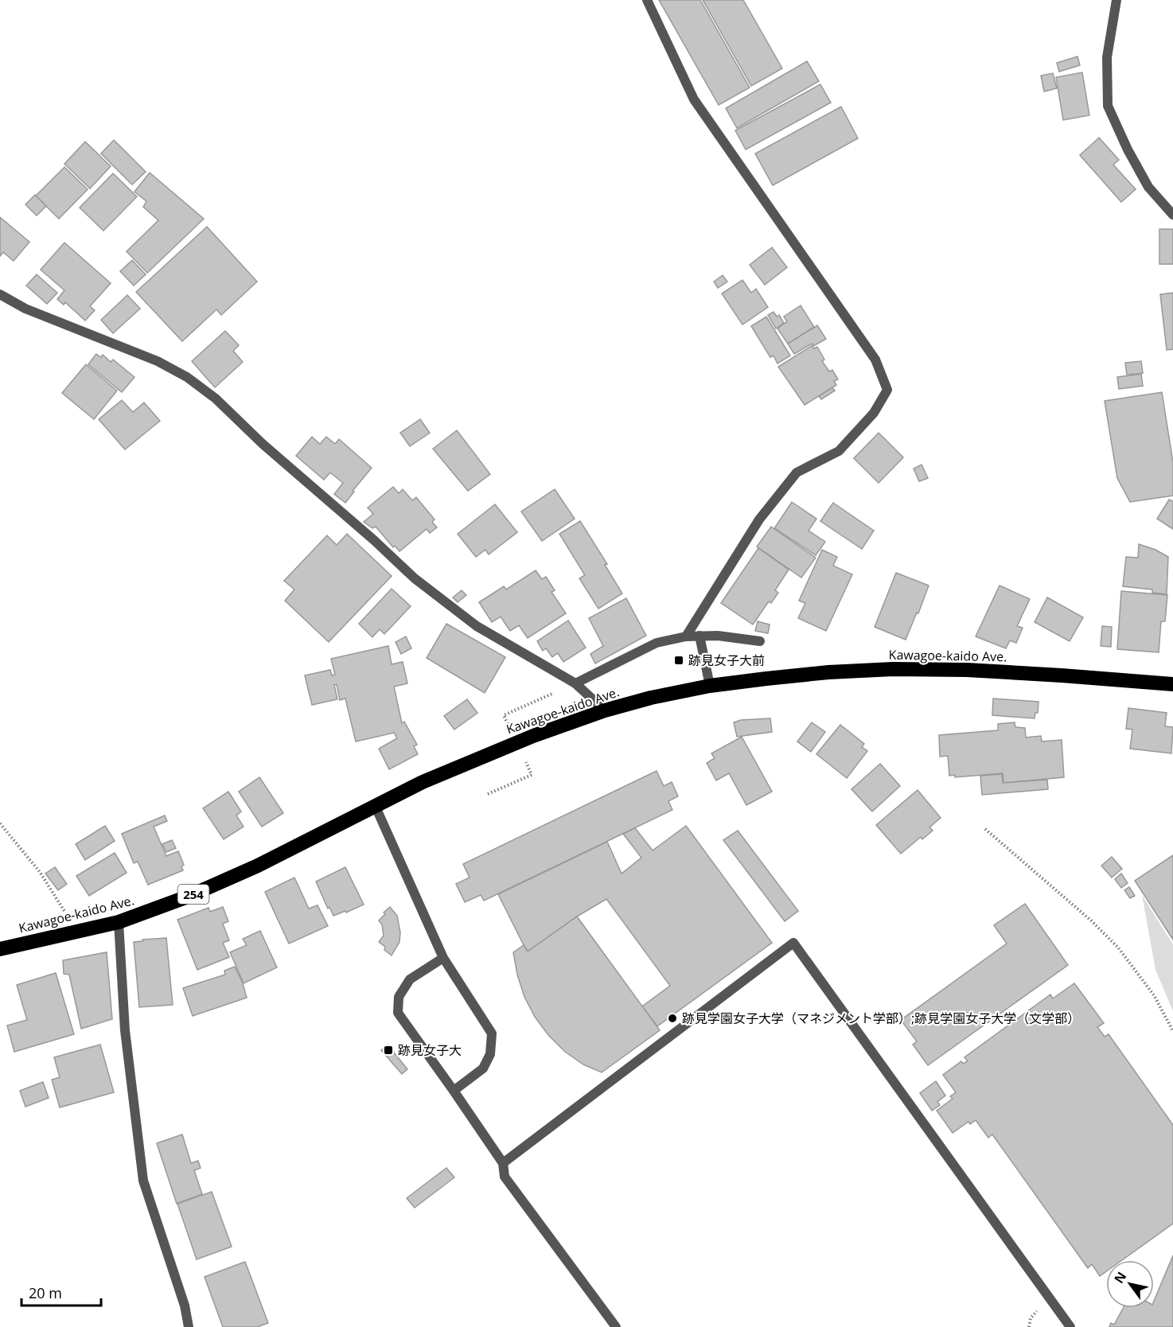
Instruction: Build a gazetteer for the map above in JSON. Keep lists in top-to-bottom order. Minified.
{"streets":{"highway":["Kawagoe-kaido Ave.","254"]},"places":{"transit":["跡見女子大前","跡見女子大"],"other":["跡見学園女子大学（マネジメント学部）;跡見学園女子大学（文学部）"]},"scale_bar":"20 m","north":"top left"}
